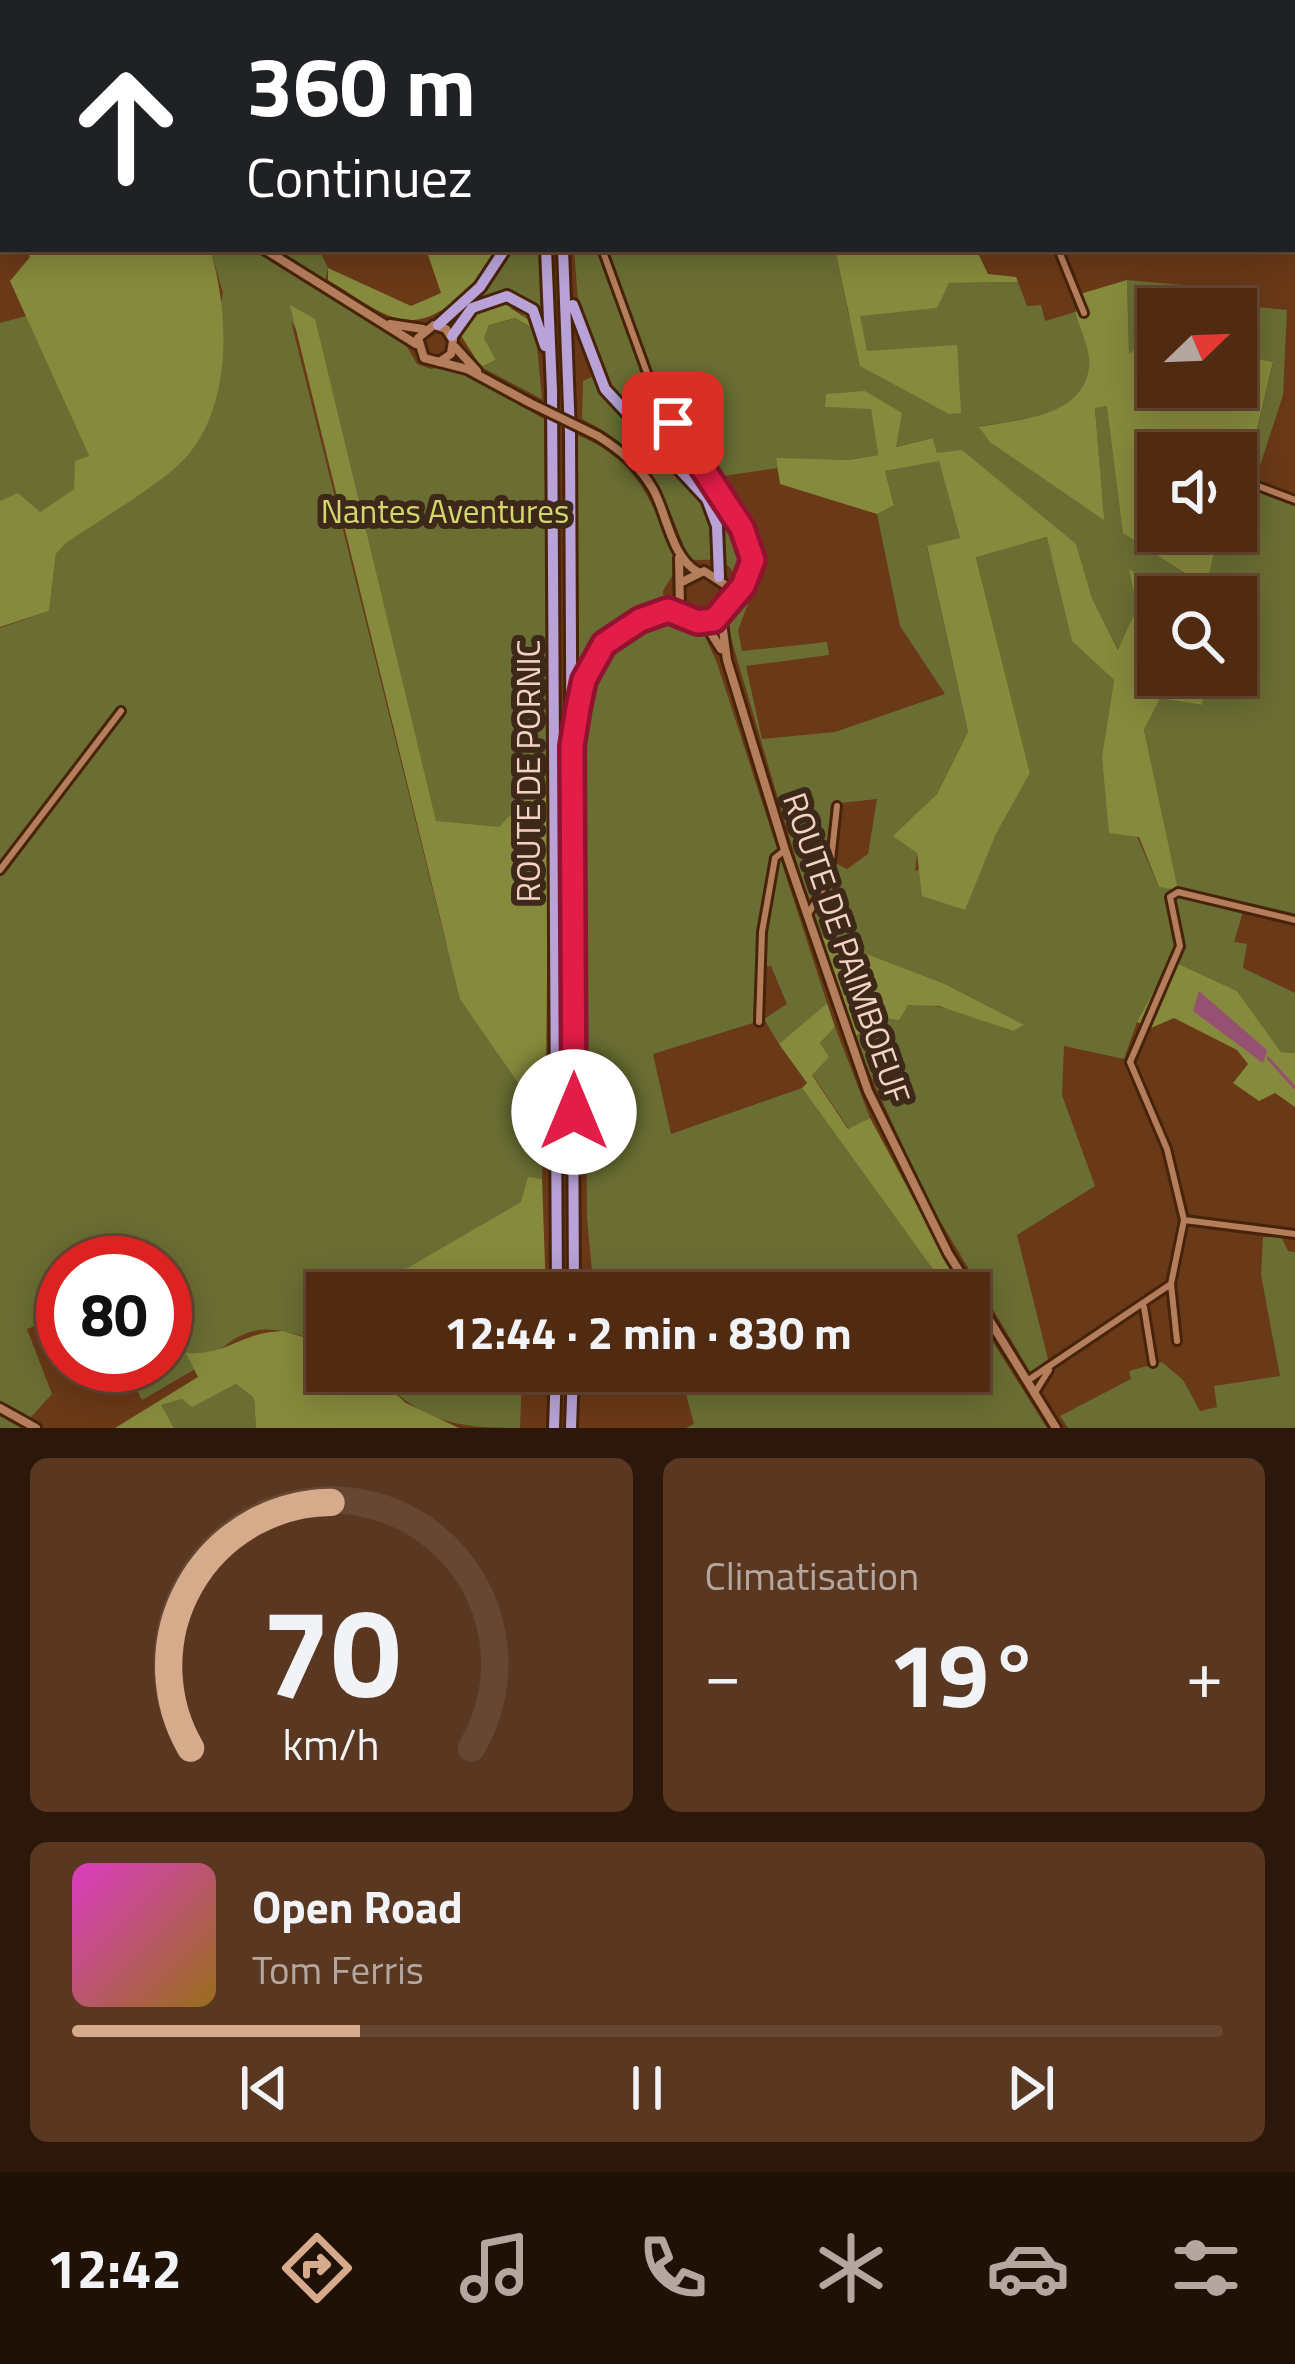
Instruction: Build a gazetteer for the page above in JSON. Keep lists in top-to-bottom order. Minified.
{"streets":{"highway":["ROUTE DE PORNIC"],"street":["ROUTE DE PAIMBOEUF"]},"parks":["Nantes Aventures"],"north":"top right","page":{"turn":["360 m","Continuez"],"limit":"80","trip":"12:44 · 2 min · 830 m","tile":"Climatisation","heat":["−","19°","+"],"song":["Open Road","Tom Ferris"],"tabs":"12:42","gauge":["70","km/h"]}}
